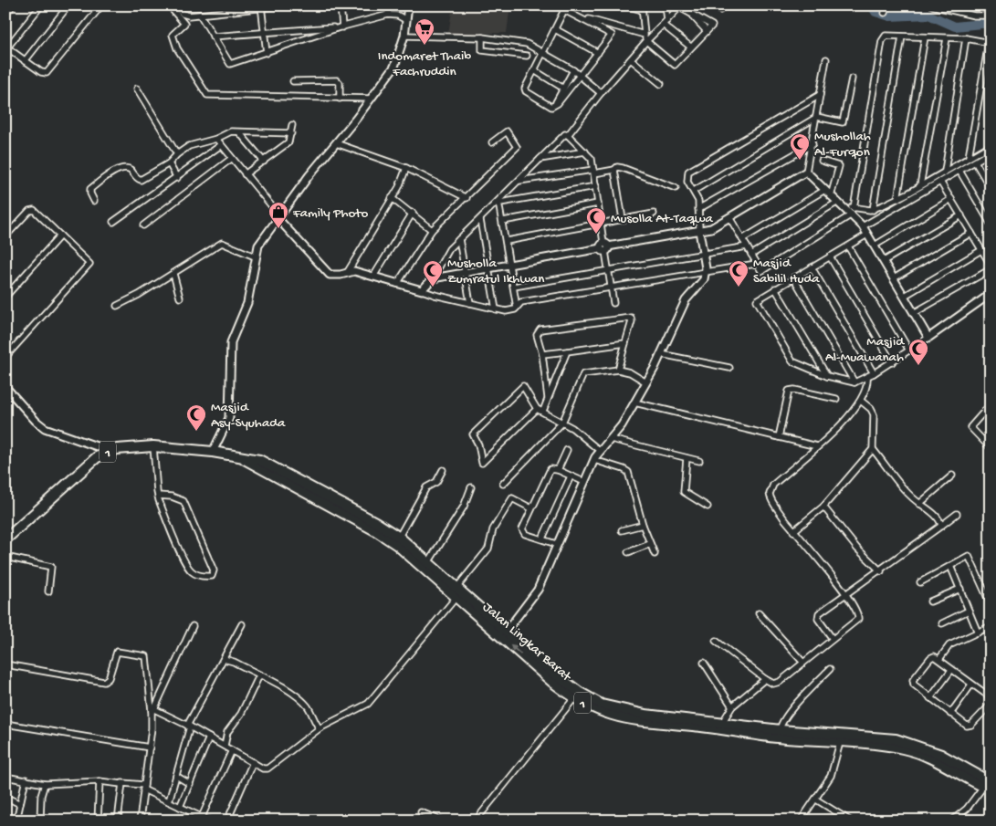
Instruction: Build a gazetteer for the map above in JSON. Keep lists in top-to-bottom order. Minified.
{"streets":{"highway":["1","Jalan Lingkar Barat"]},"places":{"supermarket":["Indomaret Thaib Fachruddin"],"mosque":["Mushollah Al-Furqon","Musolla At-Taqwa","Musholla Zumratul Ikhwan","Masjid Sabilil Huda","Masjid Al-Muawanah","Masjid Asy-Syuhada"],"shop":["Family Photo"]}}
